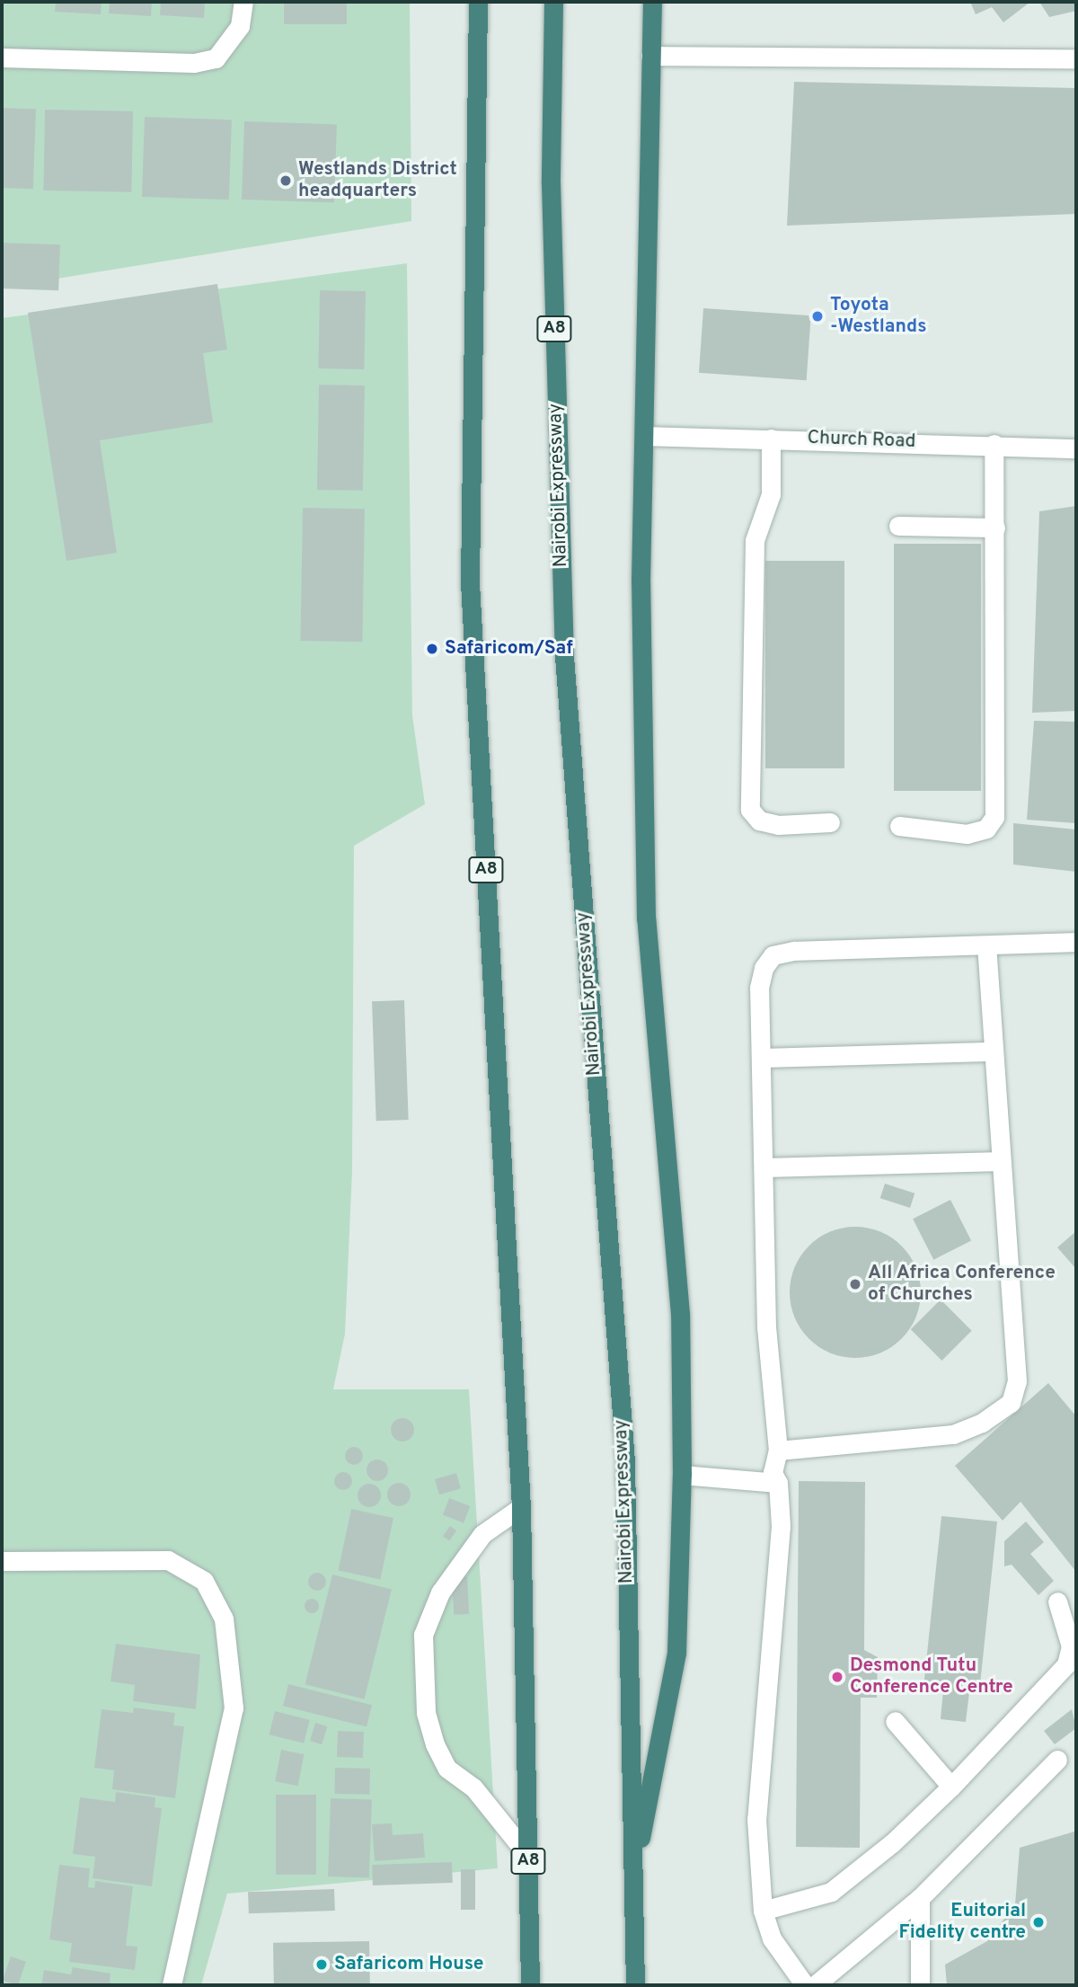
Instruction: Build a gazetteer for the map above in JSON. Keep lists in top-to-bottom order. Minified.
{"streets":{"highway":["A8","Nairobi Expressway"],"street":["Church Road"]},"places":["Westlands District headquarters","Toyota -Westlands","Safaricom/Saf","All Africa Conference of Churches","Desmond Tutu Conference Centre","Euitorial Fidelity centre","Safaricom House"]}
